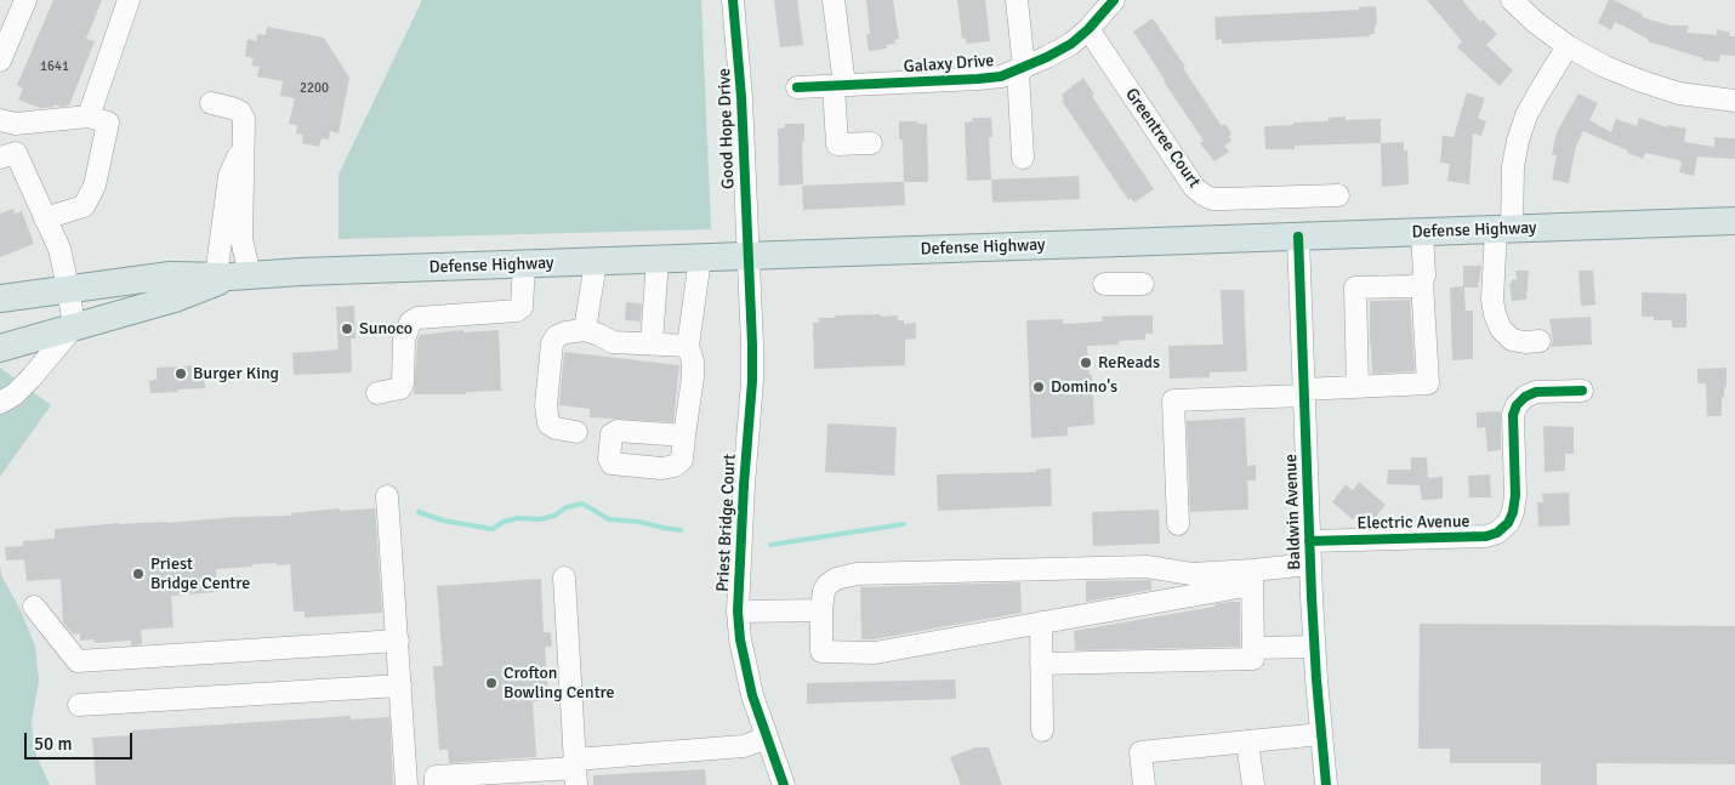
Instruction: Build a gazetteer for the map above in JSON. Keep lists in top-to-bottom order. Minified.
{"streets":{"main road":["Defense Highway"],"street":["Galaxy Drive","Good Hope Drive","Greentree Court","Baldwin Avenue","Priest Bridge Court","Electric Avenue"]},"crossings":[["Galaxy Drive","Greentree Court"],["Good Hope Drive","Defense Highway"],["Good Hope Drive","Priest Bridge Court"],["Defense Highway","Baldwin Avenue"],["Defense Highway","Priest Bridge Court"],["Baldwin Avenue","Electric Avenue"]],"places":["Sunoco","ReReads","Burger King","Domino's","Priest Bridge Centre","Crofton Bowling Centre"],"house_numbers":["1641","2200"],"scale_bar":"50 m"}
